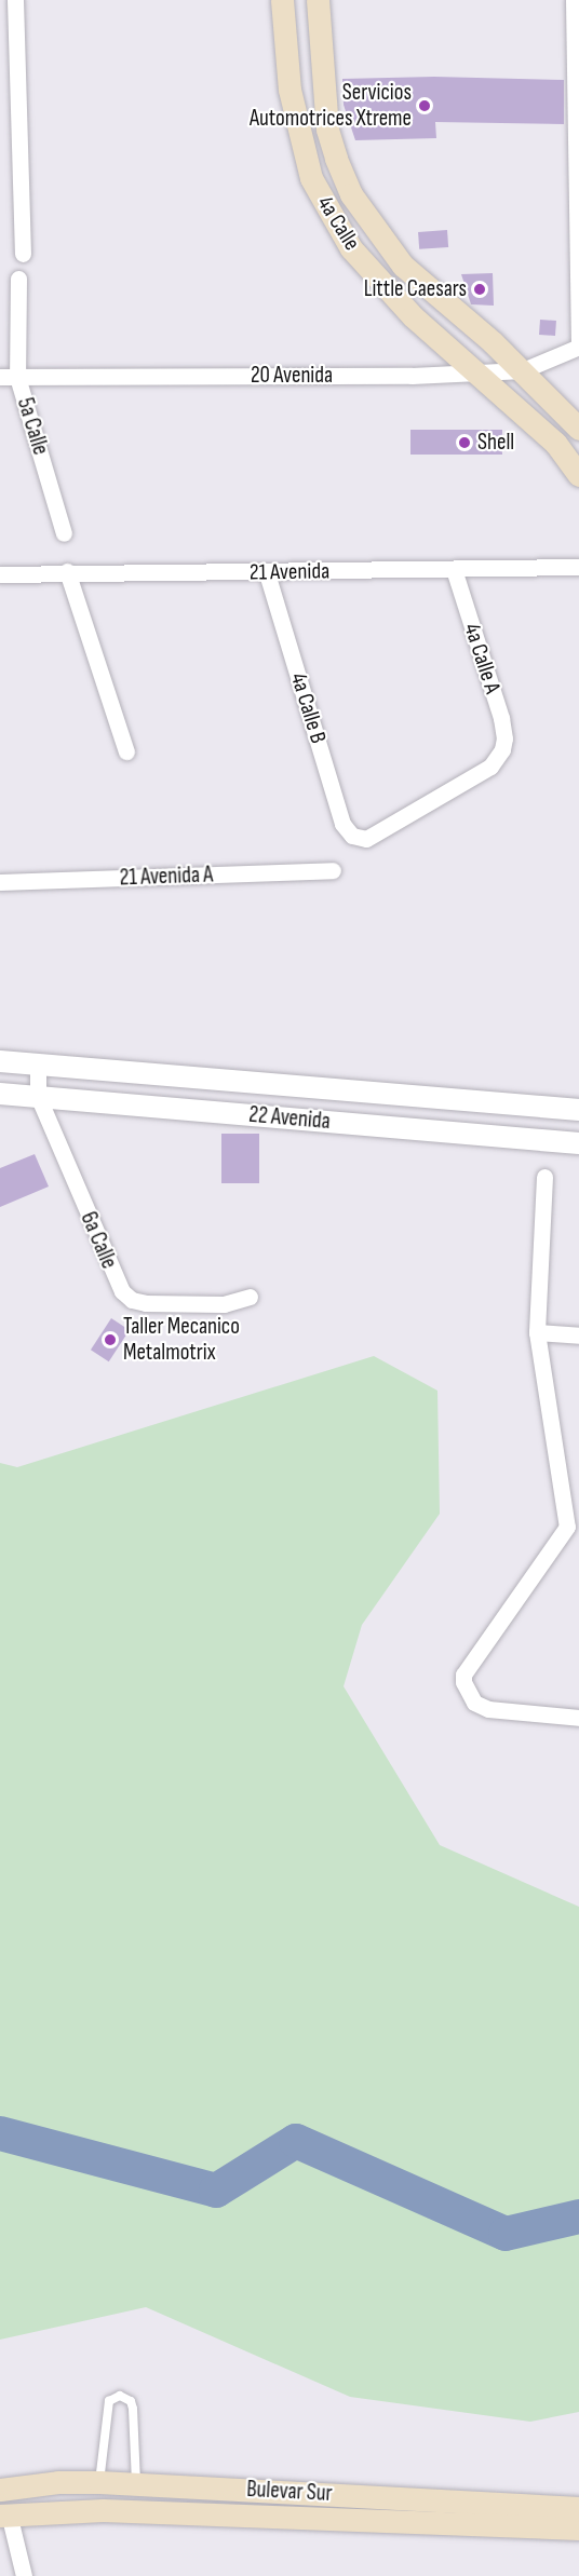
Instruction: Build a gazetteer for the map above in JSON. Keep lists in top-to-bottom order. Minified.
{"streets":{"main road":["4a Calle","Bulevar Sur"],"street":["20 Avenida","5a Calle","21 Avenida","4a Calle A","4a Calle B","21 Avenida A","22 Avenida","6a Calle"]},"crossings":[["4a Calle","20 Avenida"],["20 Avenida","5a Calle"],["21 Avenida","4a Calle A"],["21 Avenida","4a Calle B"],["4a Calle A","4a Calle B"],["22 Avenida","6a Calle"]],"places":["Servicios Automotrices Xtreme","Little Caesars","Shell","Taller Mecanico Metalmotrix"]}
